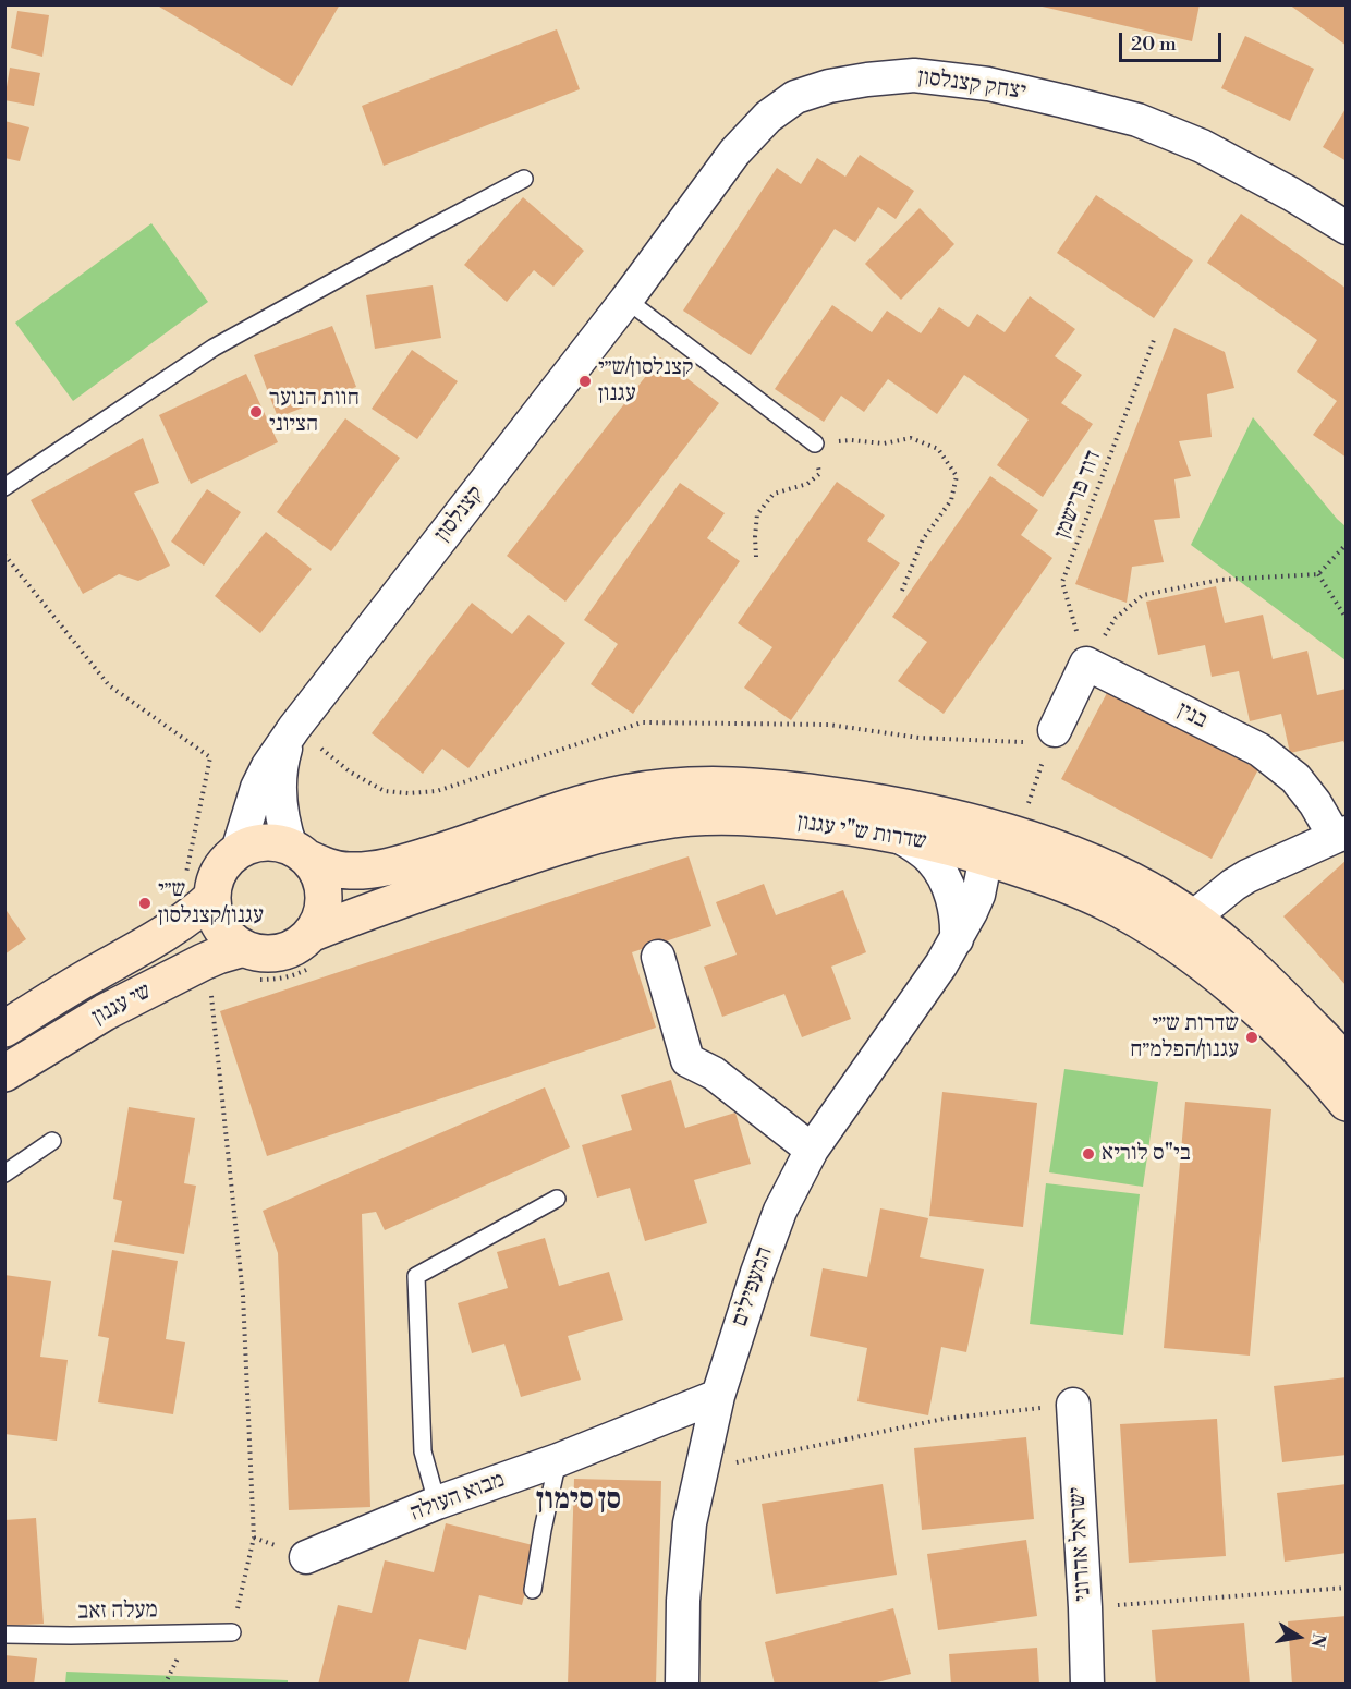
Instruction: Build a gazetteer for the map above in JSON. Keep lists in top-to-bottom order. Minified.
{"streets":{"street":["יצחק קצנלסון","קצנלסון","בנין","שדרות ש\"י עגנון","שי עגנון","המעפילים","מבוא העולה","ישראל אהרוני"],"lane":["מעלה זאב"],"path":["דוד פרישמן"]},"crossings":[["יצחק קצנלסון","קצנלסון"],["דוד פרישמן","בנין"],["בנין","שדרות ש\"י עגנון"],["שדרות ש\"י עגנון","שי עגנון"],["שדרות ש\"י עגנון","המעפילים"],["המעפילים","מבוא העולה"]],"districts":["סן סימון"],"places":["קצנלסון/ש״י עגנון","חוות הנוער הציוני","ש״י עגנון/קצנלסון","שדרות ש״י עגנון/הפלמ״ח","בי\"ס לוריא"],"scale_bar":"20 m","north":"right"}
